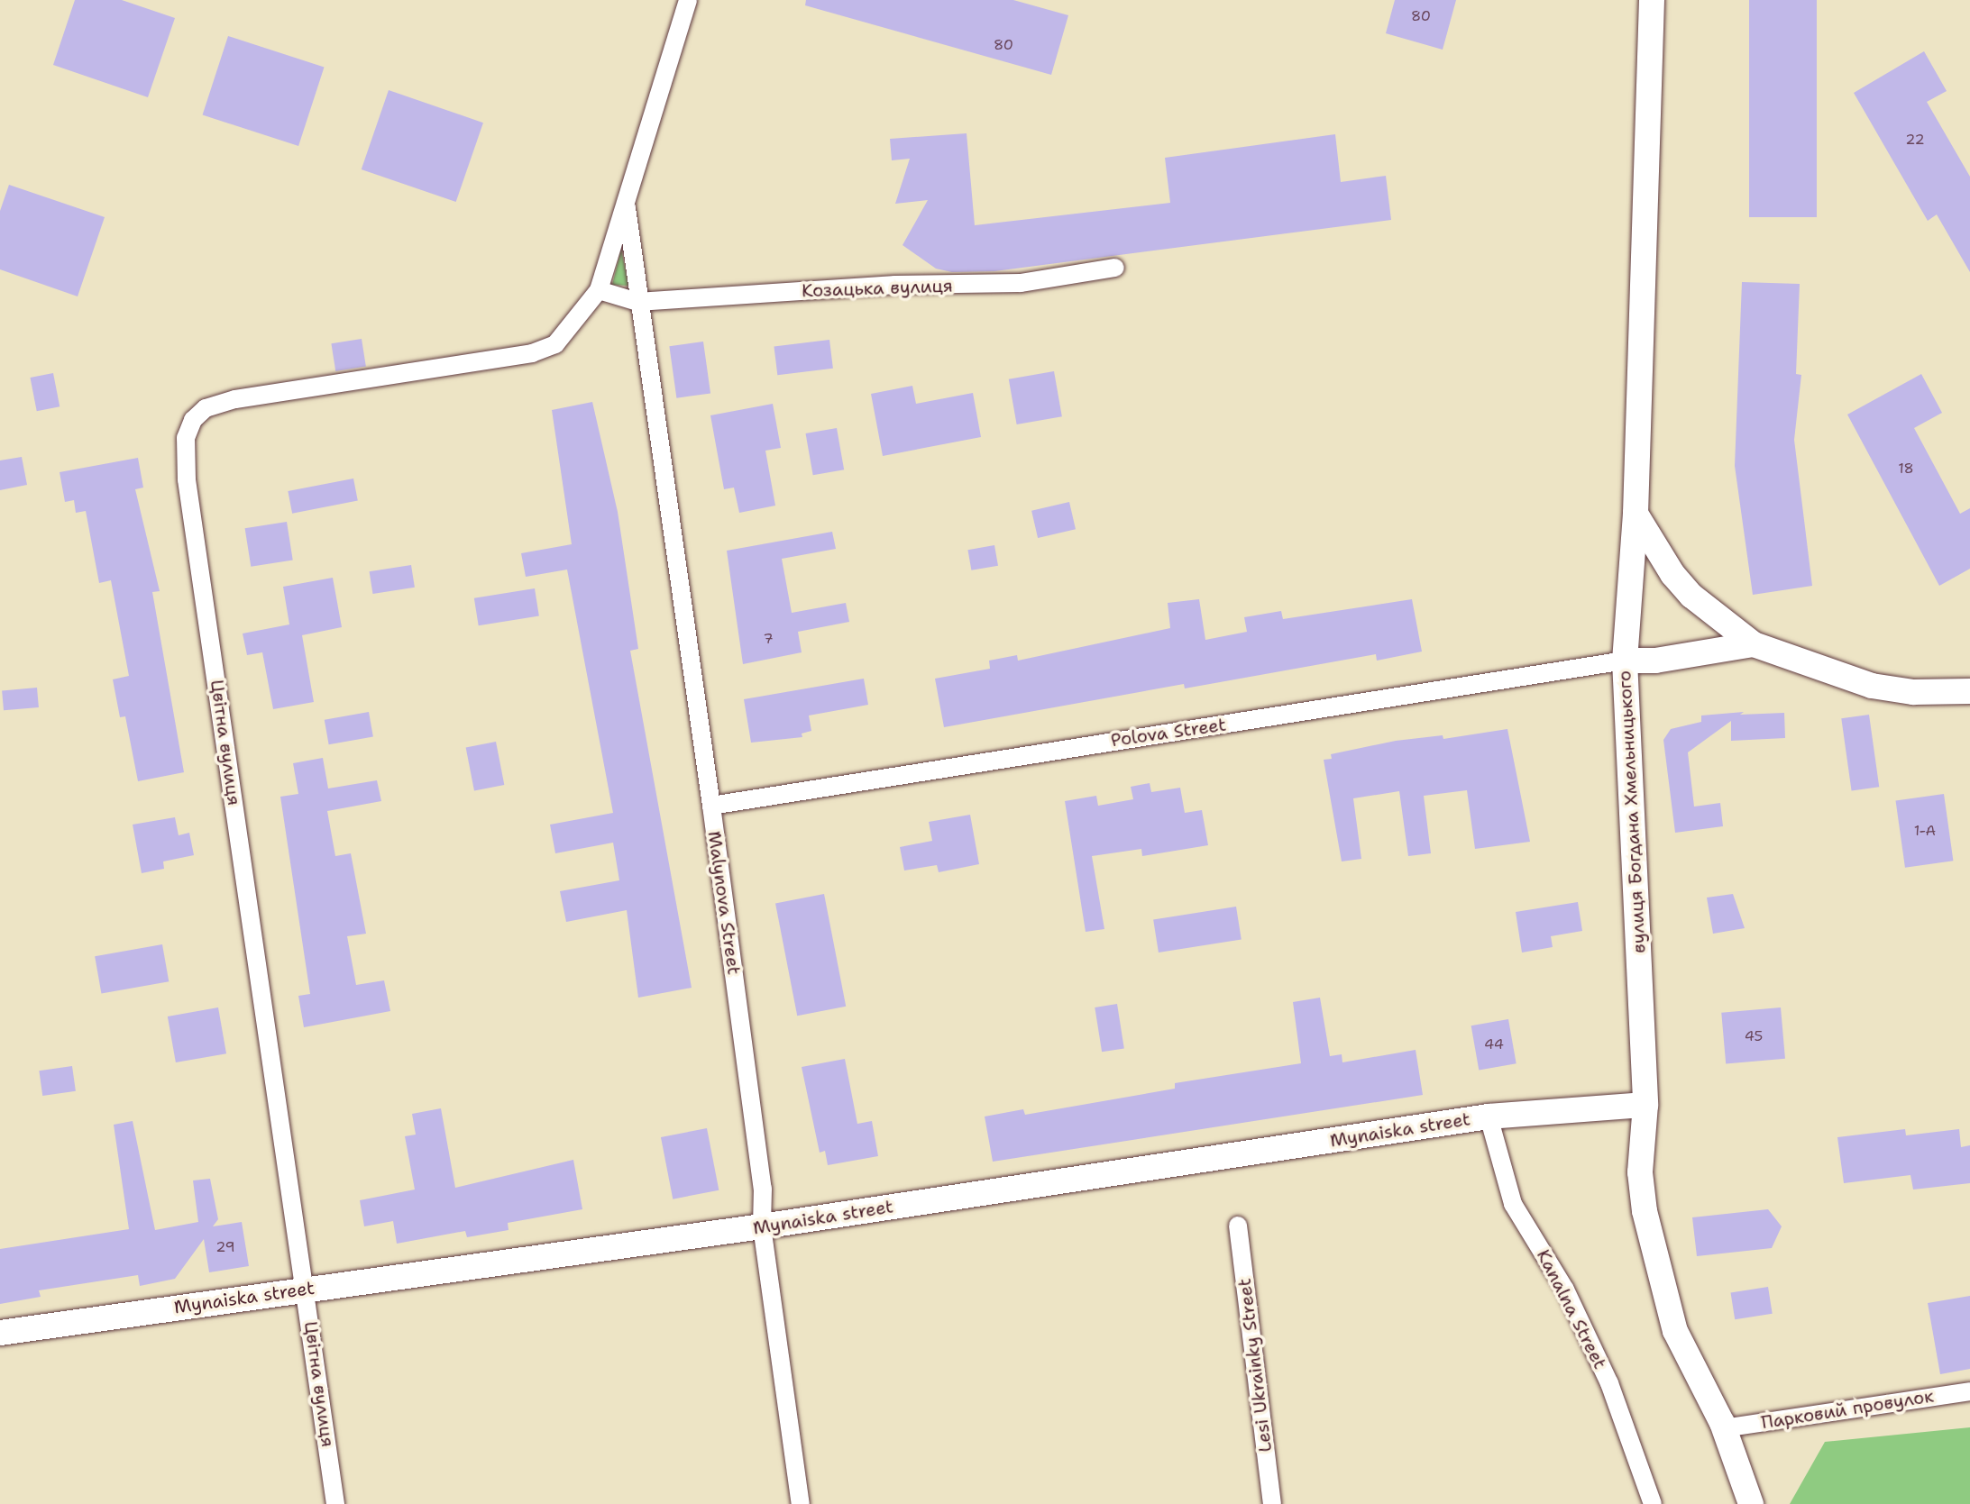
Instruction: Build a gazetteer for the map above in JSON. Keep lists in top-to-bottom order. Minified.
{"streets":{"street":["Козацька вулиця","Polova Street","Цвітна вулиця","вулиця Богдана Хмельницького","Malynova Street","Mynaiska street","Kanalna Street","Lesi Ukrainky Street","Парковий провулок"]},"crossings":[["Козацька вулиця","Malynova Street"],["Polova Street","вулиця Богдана Хмельницького"],["Polova Street","Malynova Street"],["Цвітна вулиця","Malynova Street"],["Цвітна вулиця","Mynaiska street"],["вулиця Богдана Хмельницького","Mynaiska street"],["вулиця Богдана Хмельницького","Парковий провулок"],["Malynova Street","Mynaiska street"],["Mynaiska street","Kanalna Street"]],"house_numbers":["80","80","22","18","7","1-А","45","44","29"]}
